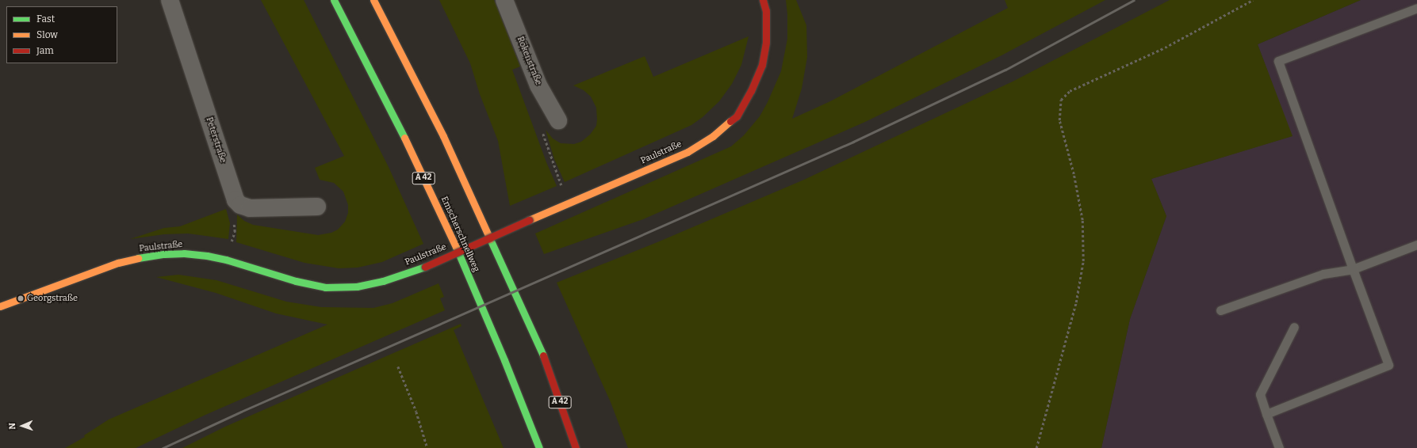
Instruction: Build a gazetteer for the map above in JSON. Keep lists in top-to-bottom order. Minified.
{"streets":{"main road":["Paulstraße","A 42","Emscherschnellweg"],"street":["Rökenstraße","Peterstraße"]},"places":["Georgstraße"],"legend":["Fast","Slow","Jam"],"north":"left"}
